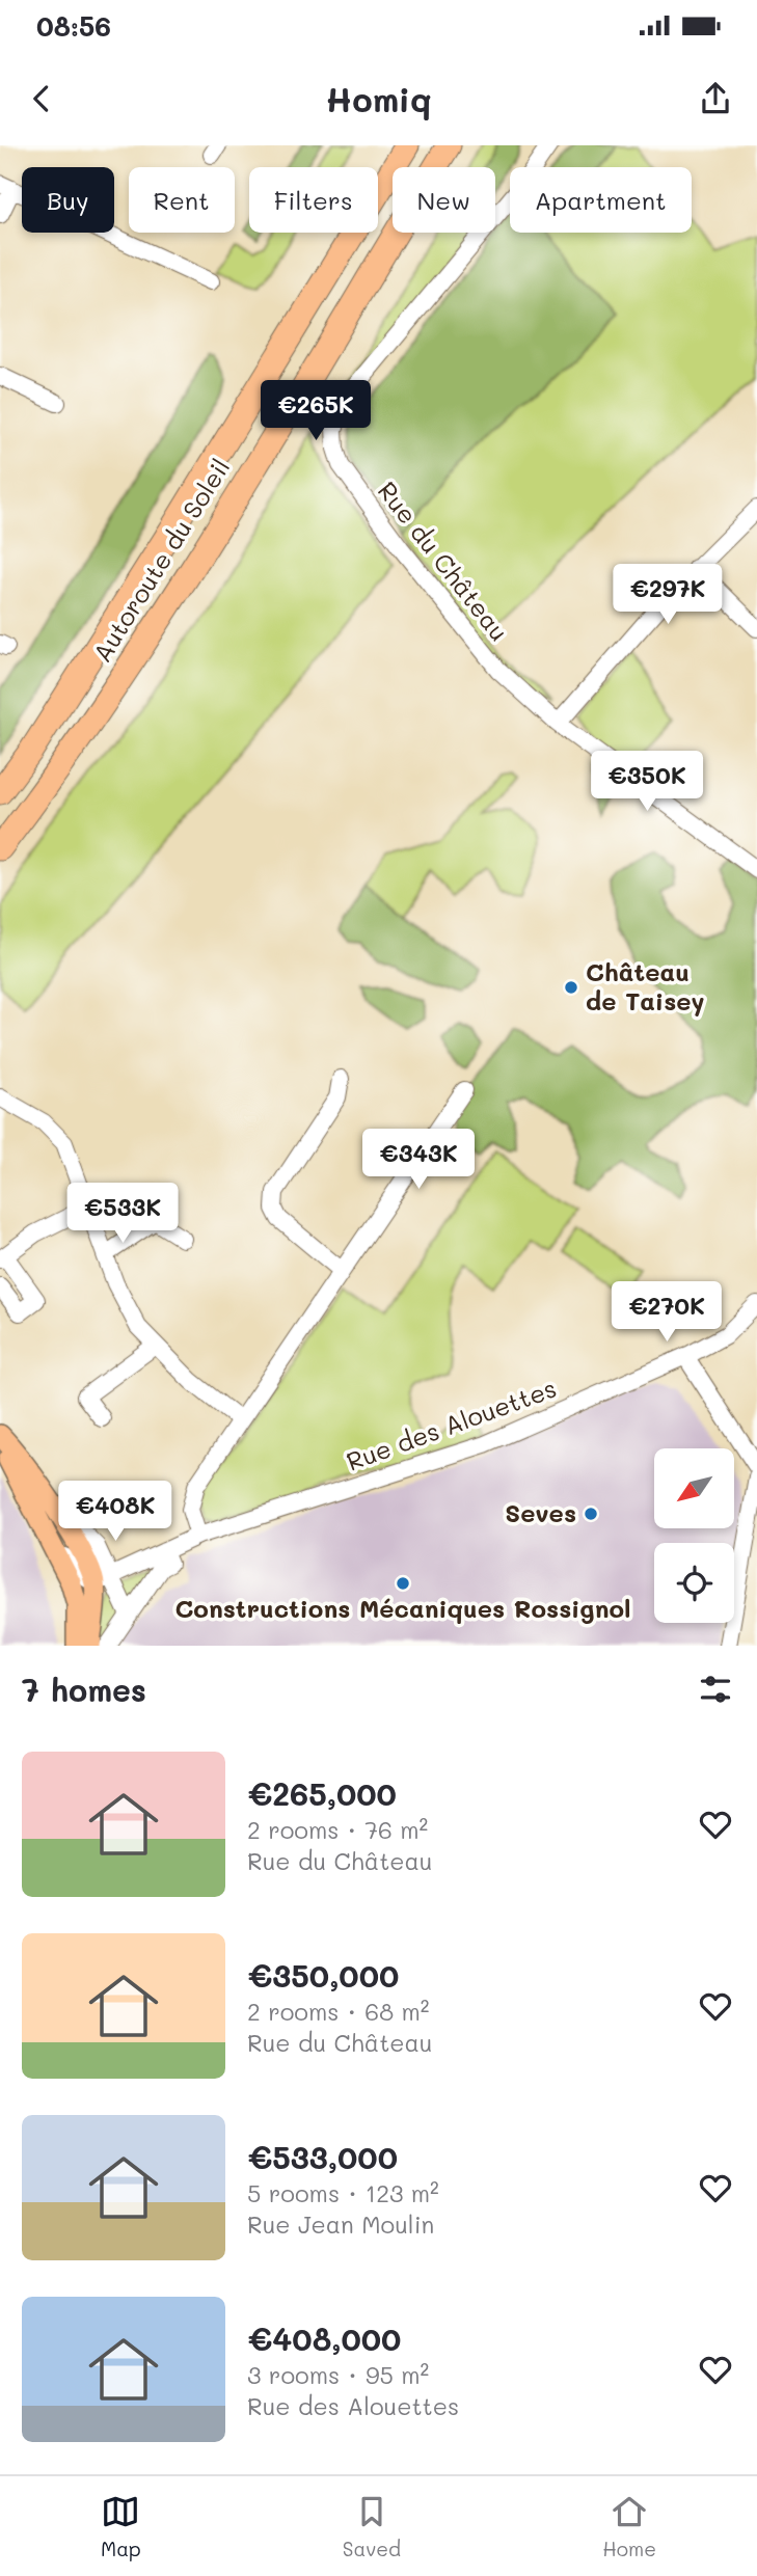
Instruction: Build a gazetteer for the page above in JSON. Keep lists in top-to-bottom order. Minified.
{"streets":{"highway":["Autoroute du Soleil"],"street":["Rue du Château","Rue des Alouettes"]},"places":["Château de Taisey","Seves","Constructions Mécaniques Rossignol"],"north":"bottom left","page":{"status":"08:56","header":"Homiq","chip":["Buy","Rent","Filters","New","Apartment"],"price":["€265K","€297K","€350K","€343K","€533K","€270K","€408K"],"heading":"7 homes","list":[{"name":"€265,000","note":"2 rooms · 76 m² · Rue du Château"},{"name":"€350,000","note":"2 rooms · 68 m² · Rue du Château"},{"name":"€533,000","note":"5 rooms · 123 m² · Rue Jean Moulin"},{"name":"€408,000","note":"3 rooms · 95 m² · Rue des Alouettes"}],"tabs":["Map","Saved","Home"]}}
